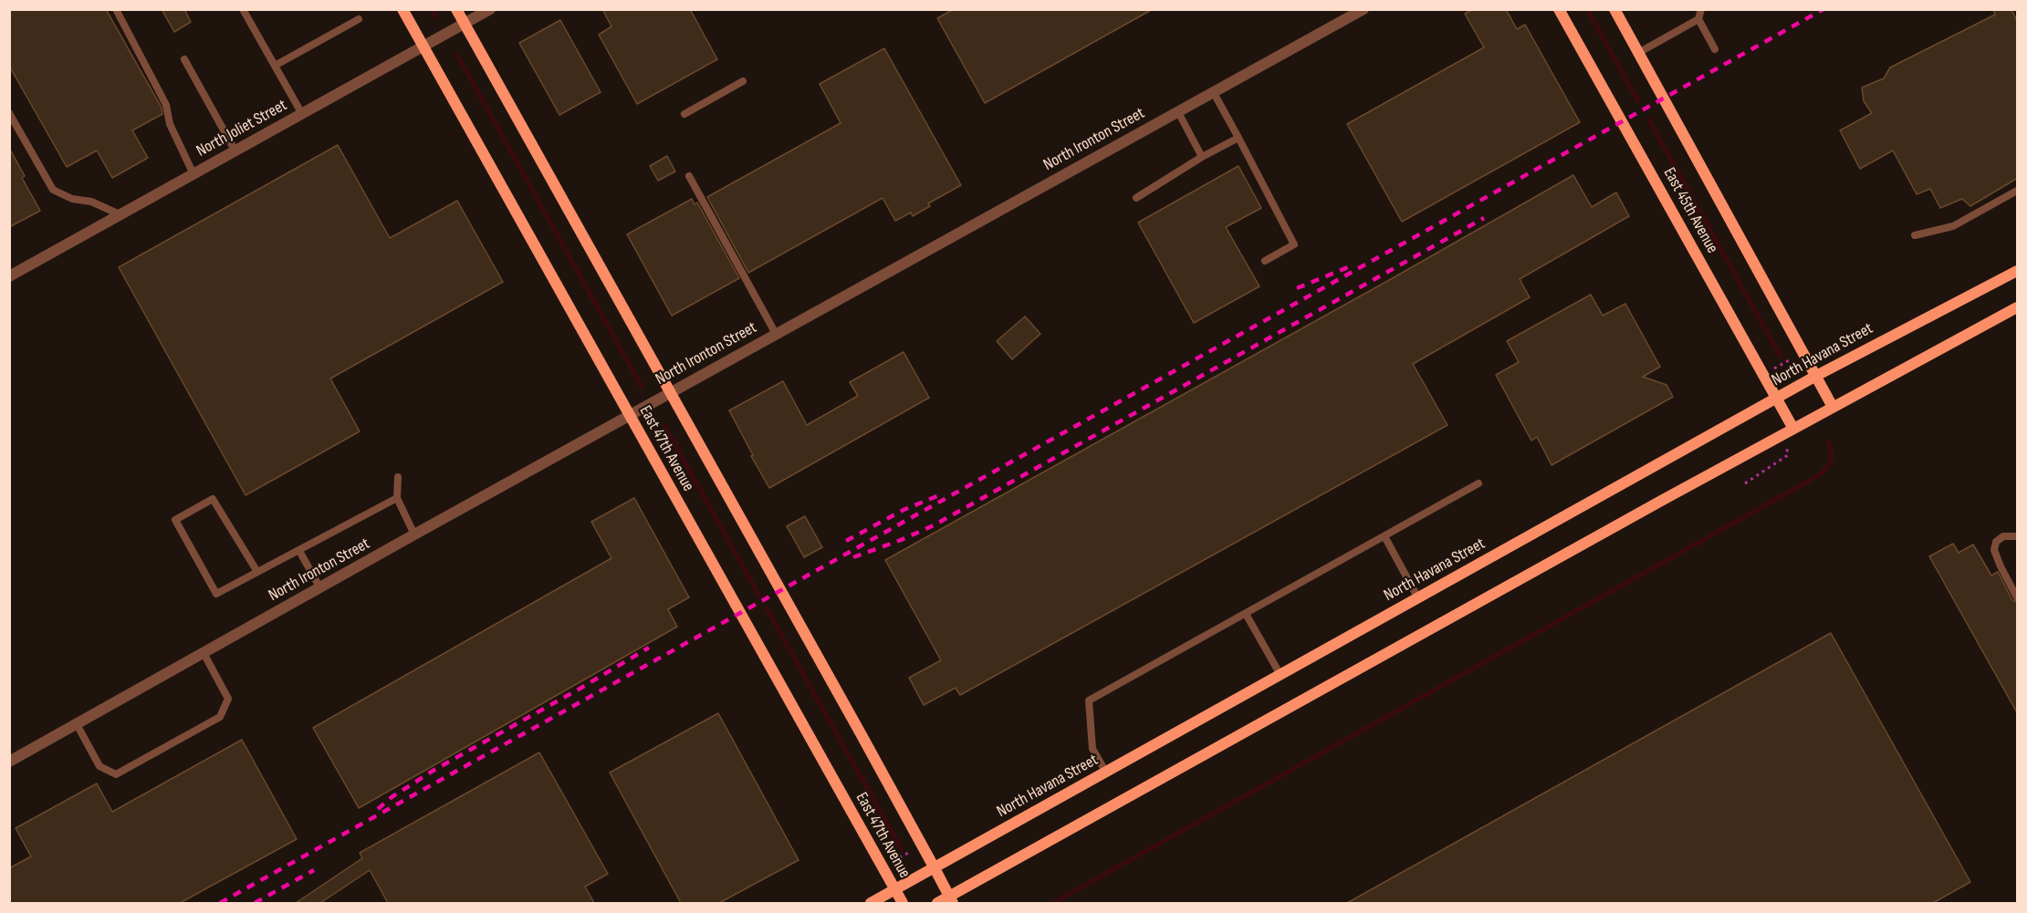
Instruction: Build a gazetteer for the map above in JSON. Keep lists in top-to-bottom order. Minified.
{"streets":{"main road":["East 45th Avenue","North Havana Street","East 47th Avenue"],"street":["North Joliet Street","North Ironton Street"]},"crossings":[["North Joliet Street","East 47th Avenue"],["North Ironton Street","East 47th Avenue"],["East 45th Avenue","North Havana Street"],["North Havana Street","East 47th Avenue"]]}
